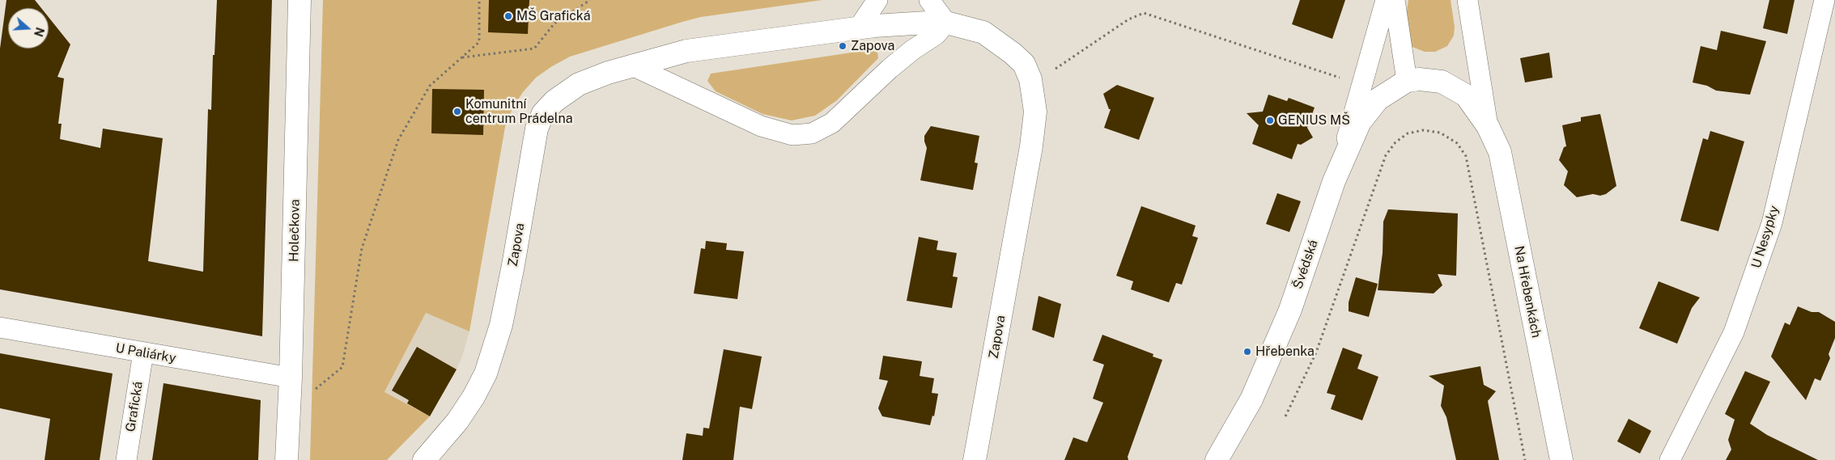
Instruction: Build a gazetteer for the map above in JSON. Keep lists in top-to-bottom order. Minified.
{"streets":{"street":["Holečkova","U Nesypky","Zapova","Švédská","Na Hřebenkách","U Paliárky","Grafická"]},"crossings":[["Holečkova","U Paliárky"],["Švédská","Na Hřebenkách"],["U Paliárky","Grafická"]],"places":["MŠ Grafická","Zapova","Komunitní centrum Prádelna","GENIUS MŠ","Hřebenka"],"north":"right"}
